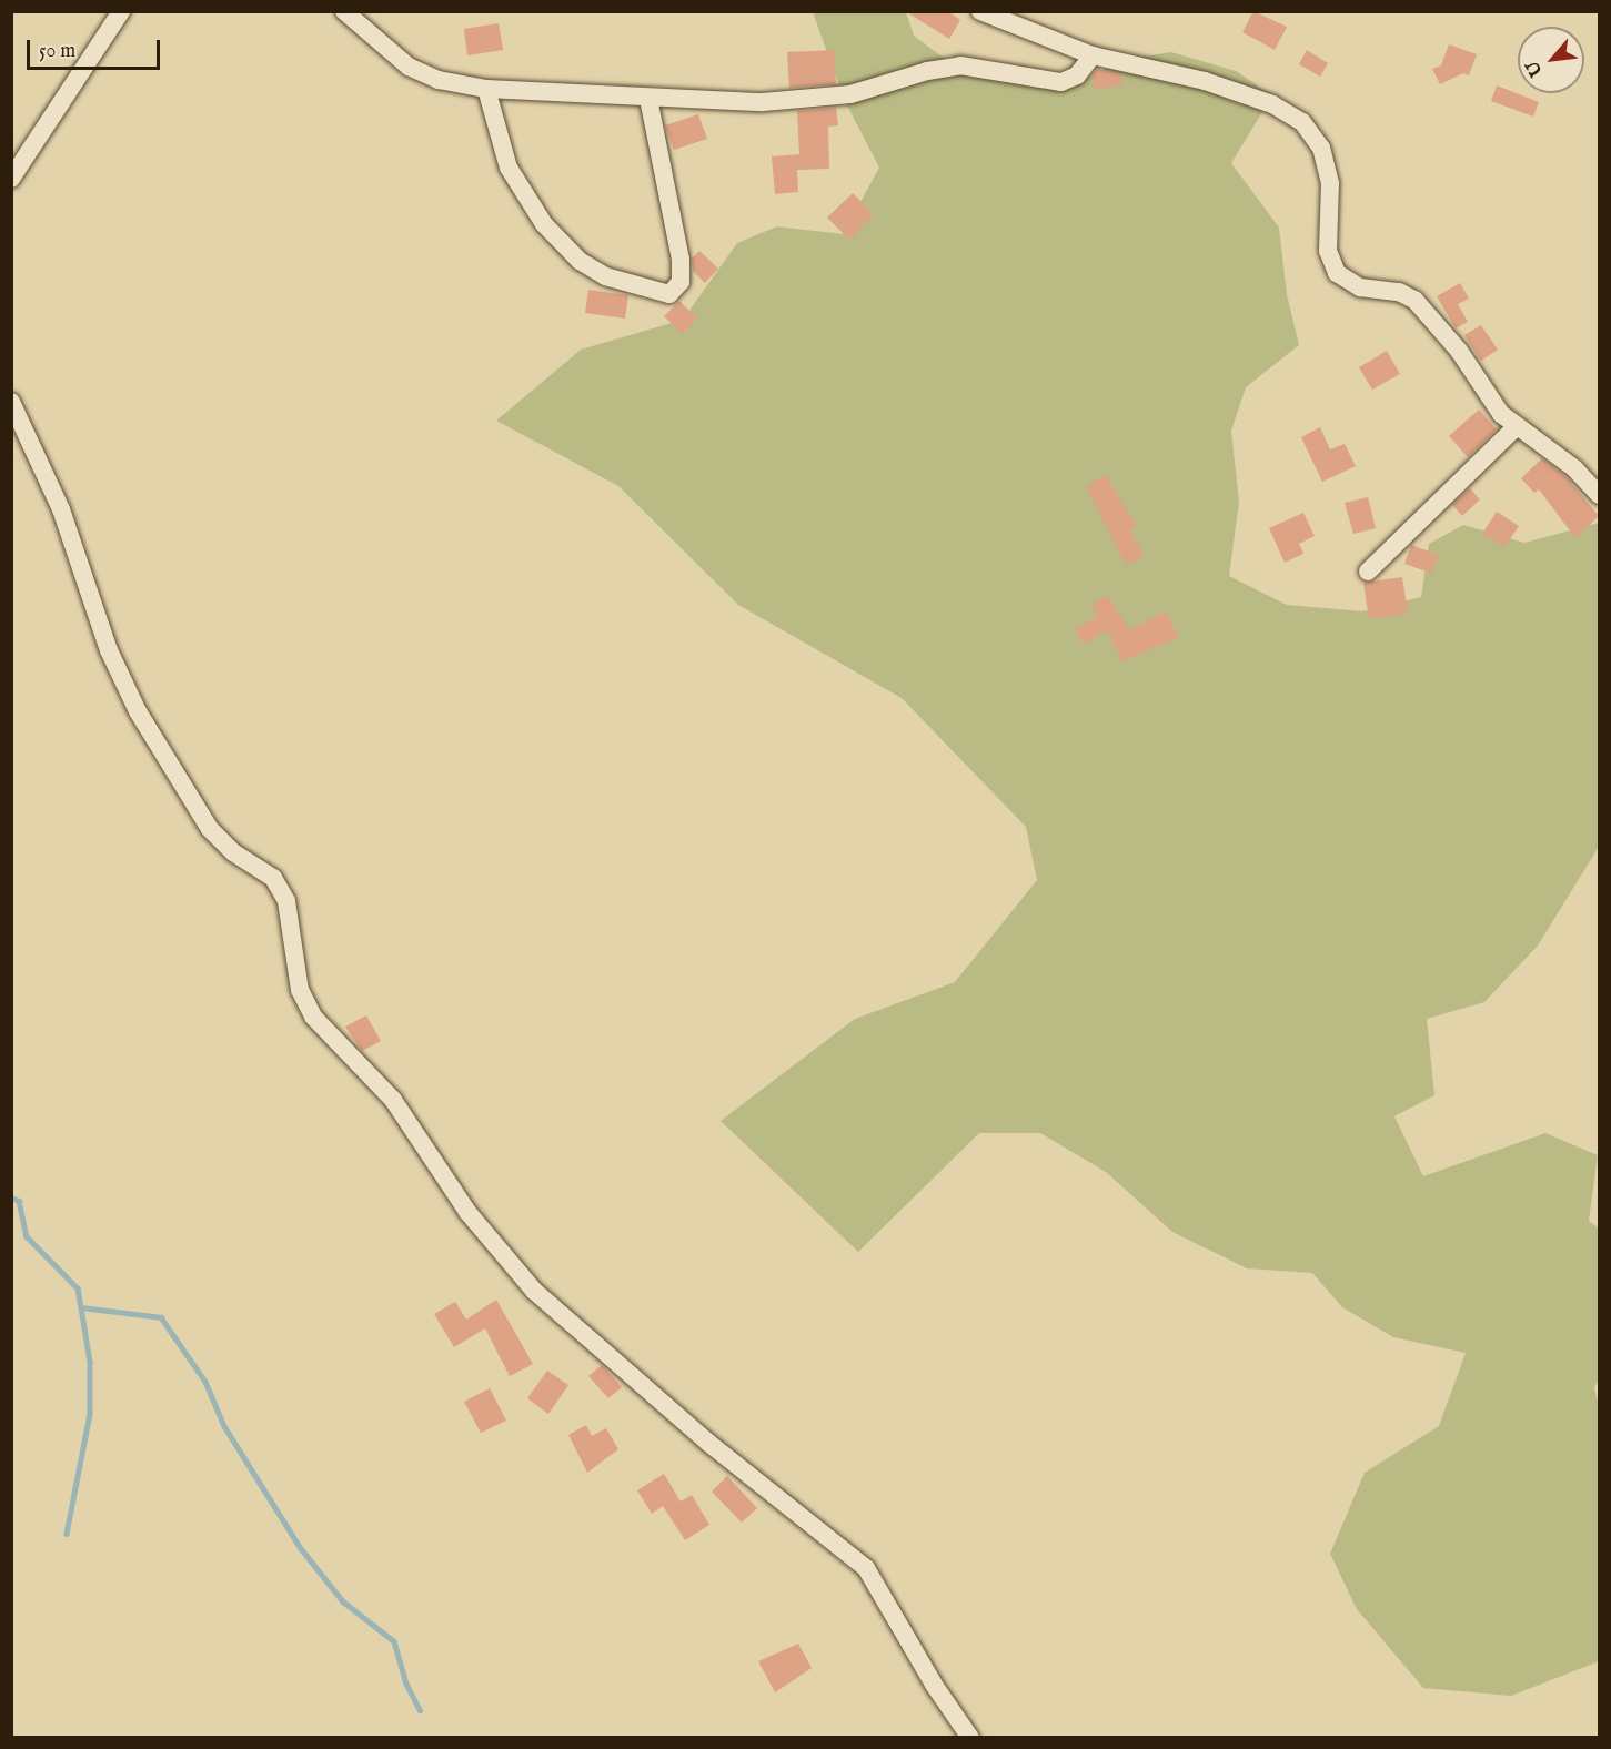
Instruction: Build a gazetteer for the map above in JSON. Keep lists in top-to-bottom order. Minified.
{"scale_bar":"50 m","north":"bottom left"}
